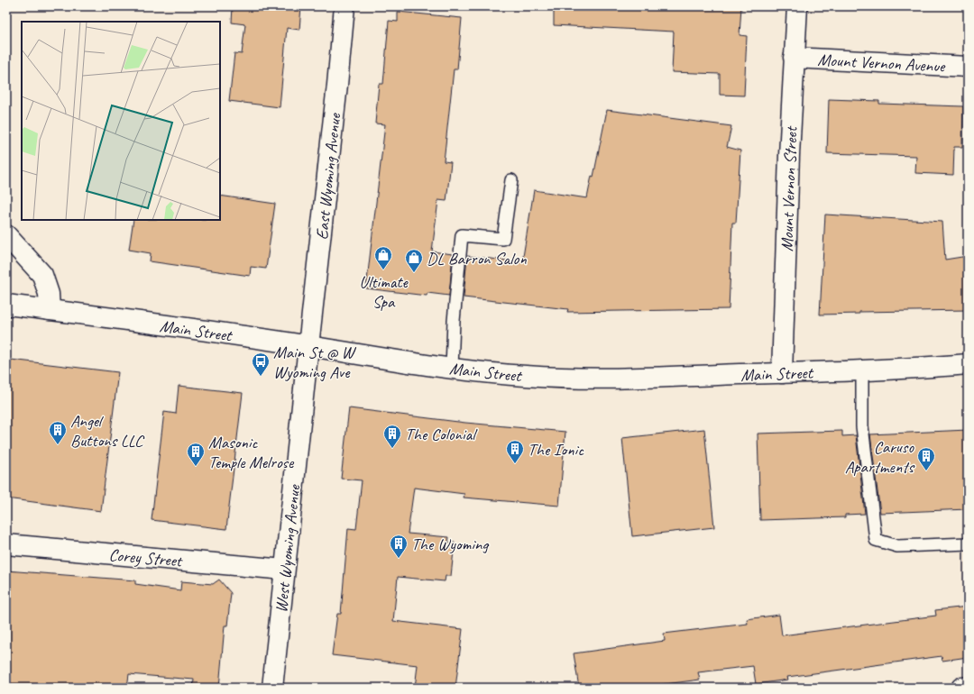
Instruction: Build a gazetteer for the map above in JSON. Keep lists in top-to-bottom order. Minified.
{"streets":{"main road":["Mount Vernon Avenue","East Wyoming Avenue","Mount Vernon Street","Main Street","West Wyoming Avenue","Corey Street"]},"crossings":[["Mount Vernon Avenue","Mount Vernon Street"],["East Wyoming Avenue","Main Street"],["East Wyoming Avenue","West Wyoming Avenue"],["Mount Vernon Street","Main Street"],["Main Street","West Wyoming Avenue"],["West Wyoming Avenue","Corey Street"]],"places":{"shop":["Ultimate Spa","DL Barron Salon"],"bus stop":["Main St @ W Wyoming Ave"],"building":["Angel Buttons LLC","The Colonial","The Ionic","Masonic Temple Melrose","Caruso Apartments","The Wyoming"]}}
